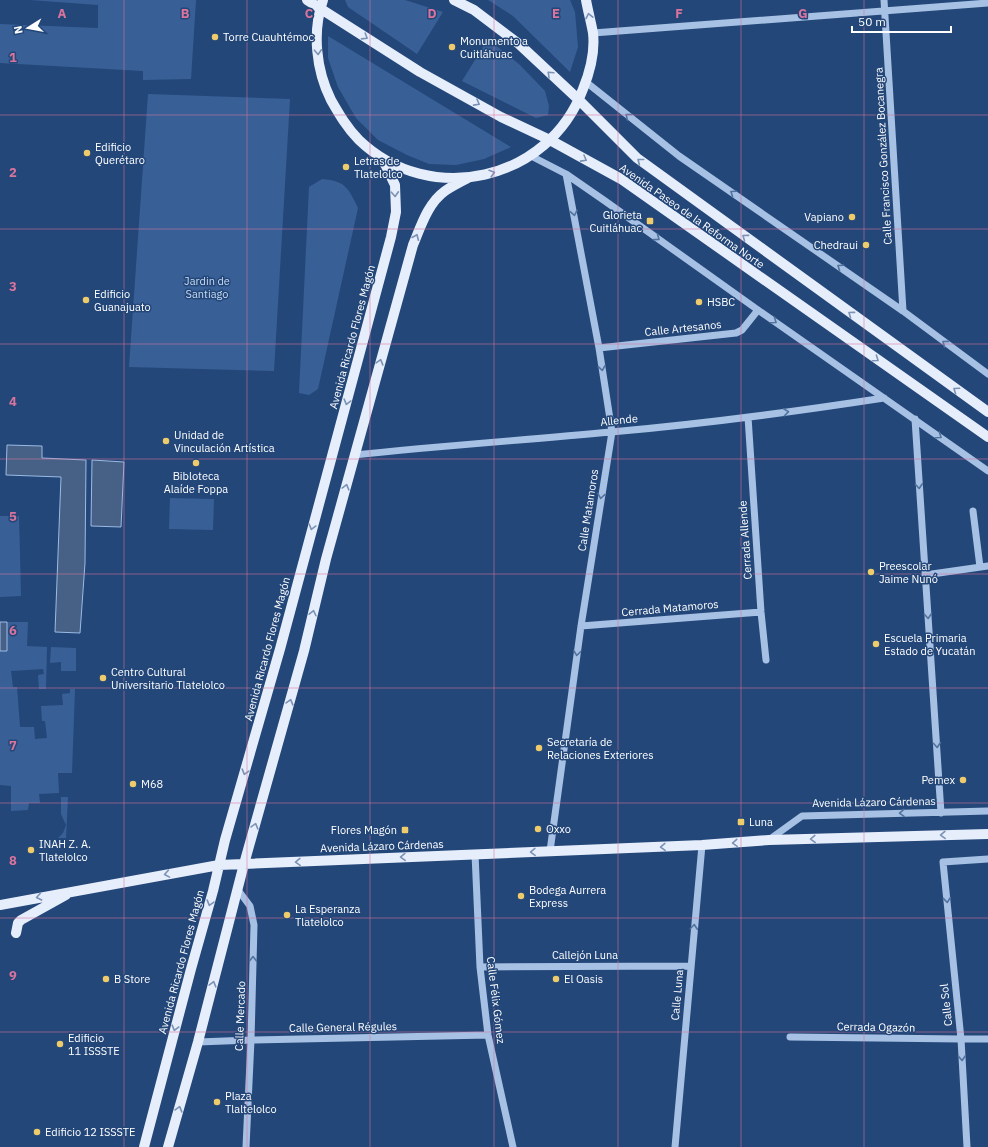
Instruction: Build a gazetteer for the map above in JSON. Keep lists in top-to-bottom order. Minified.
{"streets":{"main road":["Avenida Paseo de la Reforma Norte","Avenida Ricardo Flores Magón","Avenida Lázaro Cárdenas"],"street":["Calle Francisco González Bocanegra","Calle Artesanos","Allende","Calle Matamoros","Cerrada Allende","Cerrada Matamoros","Callejón Luna","Calle Luna","Calle Félix Gómez","Calle Sol","Calle Mercado","Calle General Régules","Cerrada Ogazón"]},"crossings":[["Calle Artesanos","Calle Matamoros"],["Avenida Ricardo Flores Magón","Avenida Lázaro Cárdenas"],["Allende","Calle Matamoros"],["Allende","Cerrada Allende"],["Calle Matamoros","Cerrada Matamoros"],["Calle Matamoros","Avenida Lázaro Cárdenas"],["Cerrada Allende","Cerrada Matamoros"],["Avenida Lázaro Cárdenas","Calle Luna"],["Avenida Lázaro Cárdenas","Calle Félix Gómez"],["Callejón Luna","Calle Luna"],["Callejón Luna","Calle Félix Gómez"],["Calle Félix Gómez","Calle General Régules"],["Calle Sol","Cerrada Ogazón"],["Calle Mercado","Calle General Régules"]],"one_way":["Calle Matamoros","Avenida Lázaro Cárdenas","Calle Luna","Calle Sol","Calle Mercado"],"parks":["Jardin de Santiago"],"places":{"other":["Torre Cuauhtémoc","Monumento a Cuitláhuac","Edificio Querétaro","Letras de Tlatelolco","Vapiano","Chedraui","Edificio Guanajuato","HSBC","Unidad de Vinculación Artística","Bibloteca Alaíde Foppa","Preescolar Jaime Nunó","Escuela Primaria Estado de Yucatán","Centro Cultural Universitario Tlatelolco","Secretaría de Relaciones Exteriores","Pemex","M68","Oxxo","INAH Z. A. Tlatelolco","Bodega Aurrera Express","La Esperanza Tlatelolco","B Store","El Oasis","Edificio 11 ISSSTE","Plaza Tlaltelolco","Edificio 12 ISSSTE"],"transit":["Glorieta Cuitláhuac","Luna","Flores Magón"]},"scale_bar":"50 m","north":"left","grid":{"columns":["A","B","C","D","E","F","G"],"rows":["1","2","3","4","5","6","7","8","9"]}}
